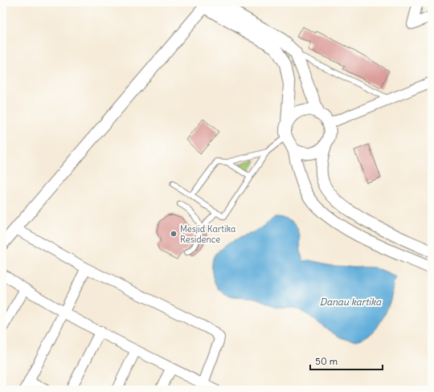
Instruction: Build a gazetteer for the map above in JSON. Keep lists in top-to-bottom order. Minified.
{"water":["Danau kartika"],"places":["Mesjid Kartika Residence"],"scale_bar":"50 m"}
